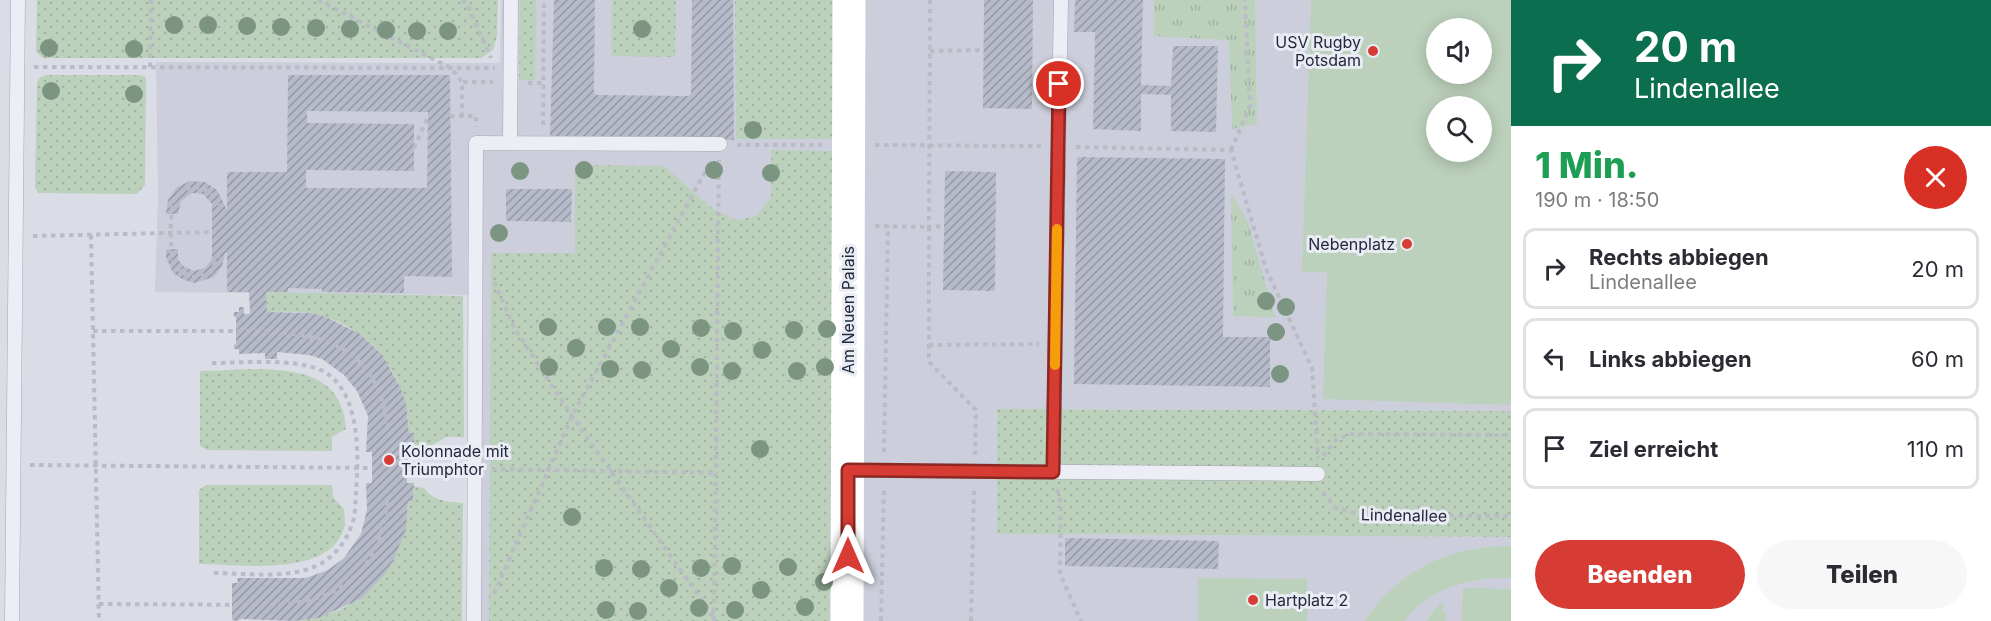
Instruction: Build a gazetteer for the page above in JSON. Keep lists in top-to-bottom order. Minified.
{"streets":{"street":["Am Neuen Palais"],"path":["Lindenallee"]},"places":["USV Rugby Potsdam","Nebenplatz","Kolonnade mit Triumphtor","Hartplatz 2"],"page":{"turn":["20 m","Lindenallee"],"heading":["1 Min.","190 m · 18:50"],"list":[{"name":"Rechts abbiegen","note":"Lindenallee","value":"20 m"},{"name":"Links abbiegen","value":"60 m"},{"name":"Ziel erreicht","value":"110 m"}],"buttons":["Beenden","Teilen"]}}
